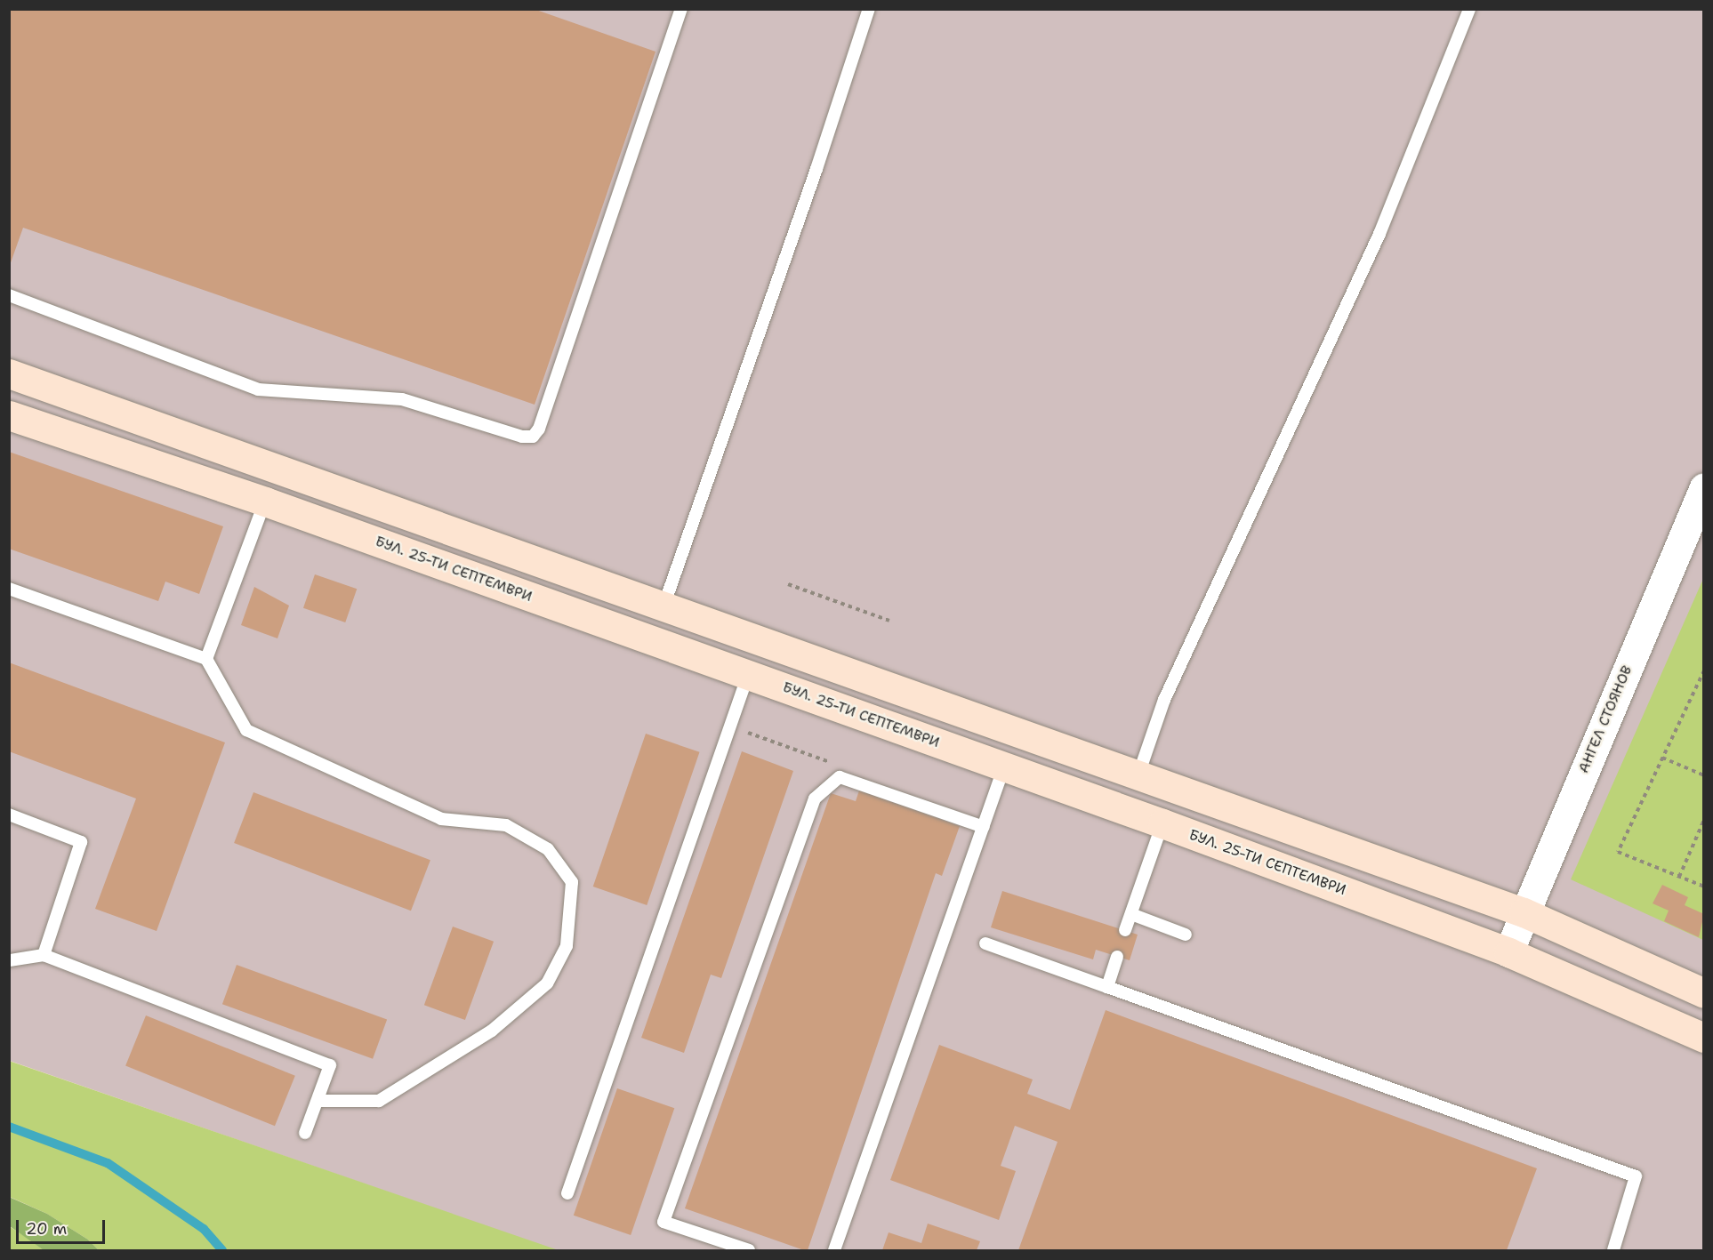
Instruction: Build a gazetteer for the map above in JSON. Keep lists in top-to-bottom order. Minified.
{"streets":{"main road":["БУЛ. 25-ТИ СЕПТЕМВРИ"],"street":["АНГЕЛ СТОЯНОВ"]},"crossings":[["БУЛ. 25-ТИ СЕПТЕМВРИ","АНГЕЛ СТОЯНОВ"]],"scale_bar":"20 m"}
